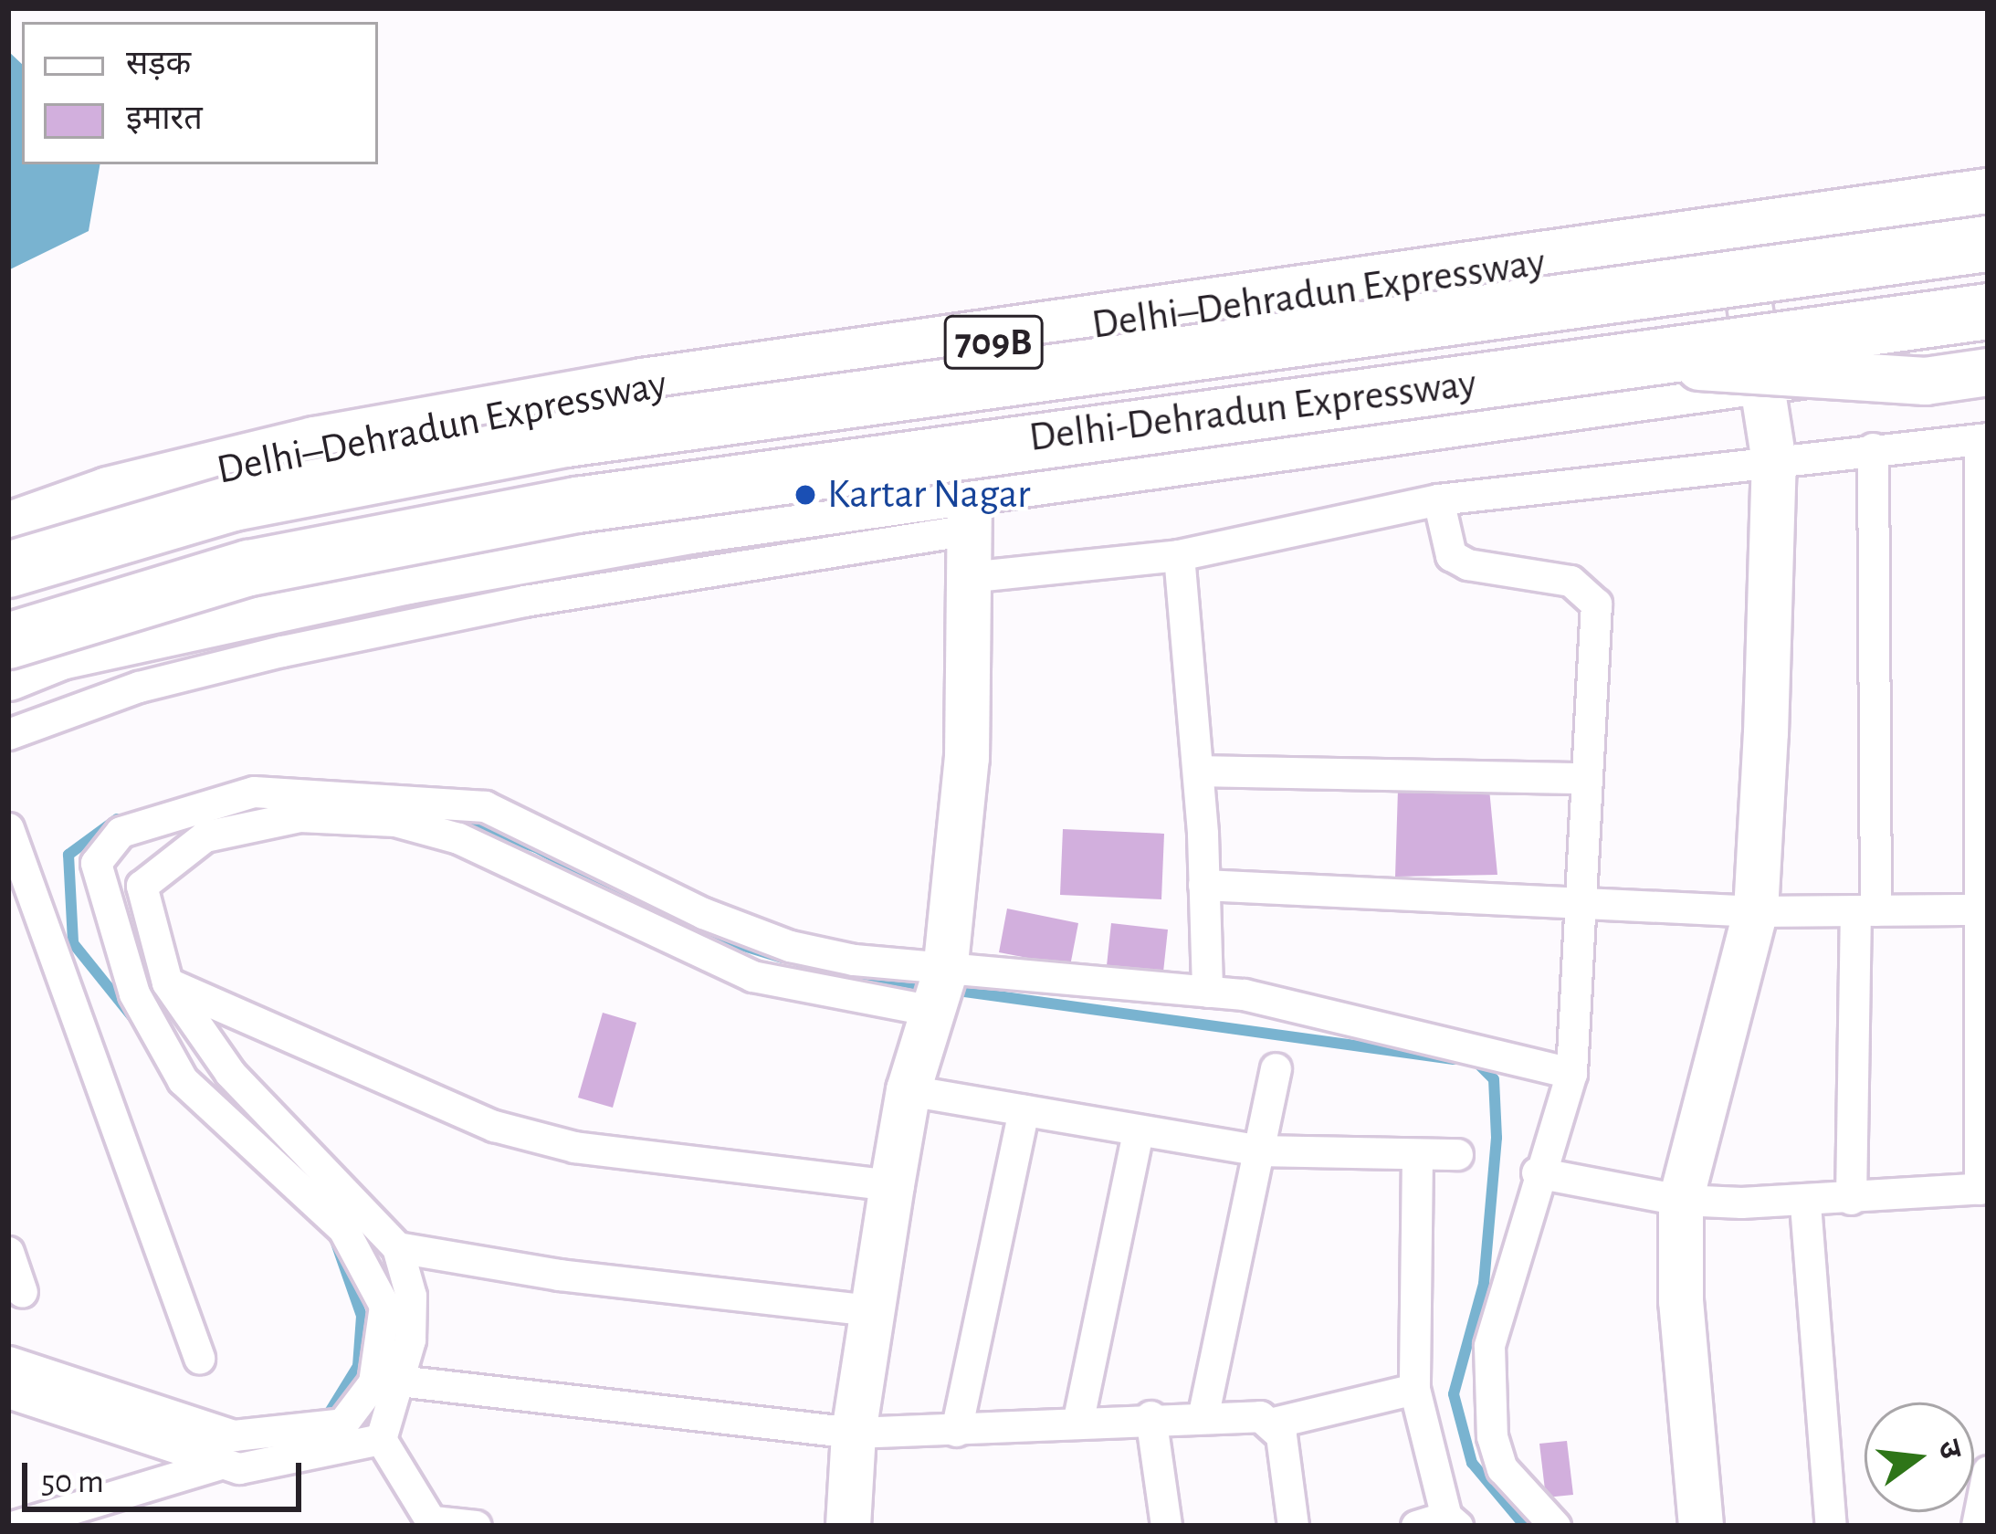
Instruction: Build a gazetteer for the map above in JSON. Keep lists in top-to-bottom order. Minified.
{"streets":{"highway":["Delhi–Dehradun Expressway","709B","Delhi-Dehradun Expressway"]},"places":["Kartar Nagar"],"legend":["सड़क","इमारत"],"scale_bar":"50 m","north":"right"}
